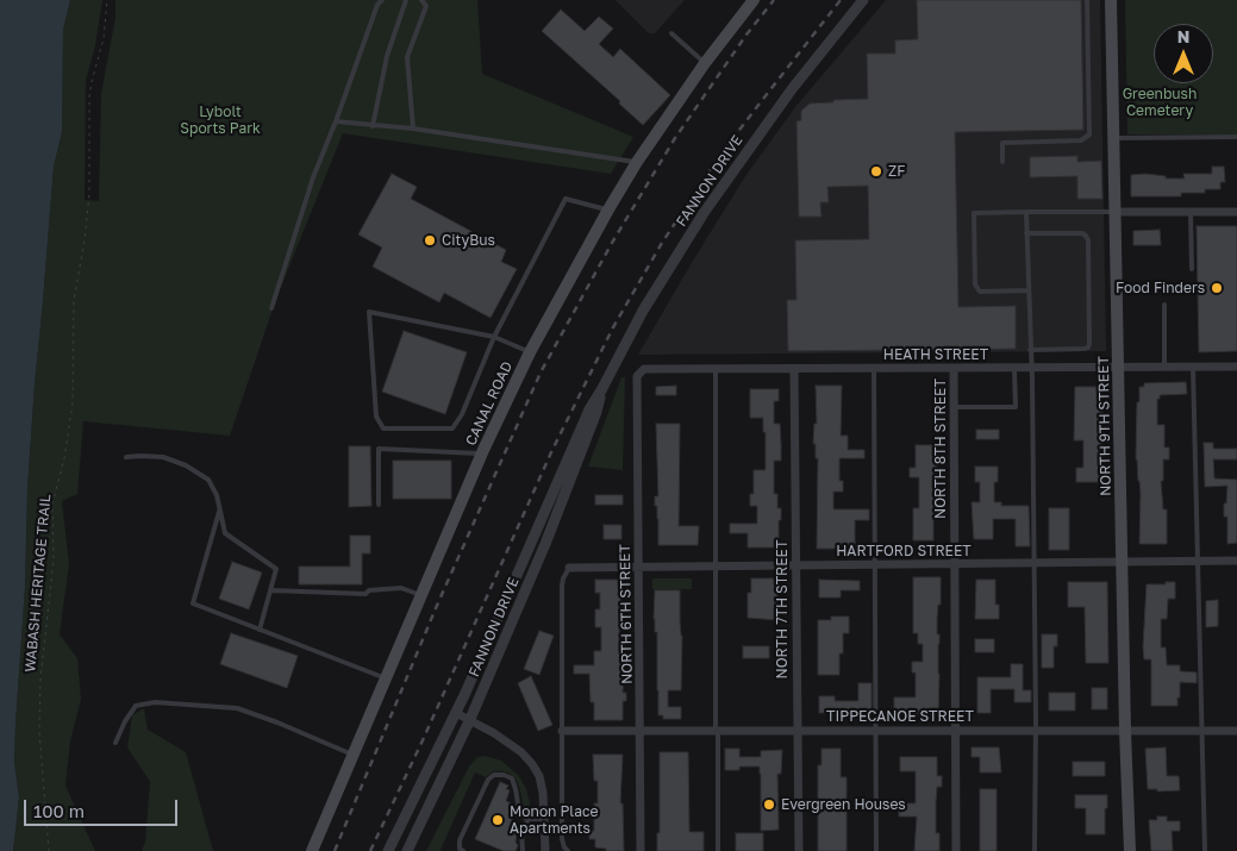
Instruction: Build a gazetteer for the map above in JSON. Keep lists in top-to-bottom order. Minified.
{"streets":{"main road":["CANAL ROAD","NORTH 9TH STREET"],"street":["FANNON DRIVE","HEATH STREET","NORTH 8TH STREET","HARTFORD STREET","NORTH 7TH STREET","NORTH 6TH STREET","TIPPECANOE STREET"],"path":["WABASH HERITAGE TRAIL"]},"crossings":[["HEATH STREET","NORTH 9TH STREET"],["HEATH STREET","NORTH 8TH STREET"],["HEATH STREET","NORTH 7TH STREET"],["HEATH STREET","NORTH 6TH STREET"],["NORTH 9TH STREET","HARTFORD STREET"],["NORTH 9TH STREET","TIPPECANOE STREET"],["NORTH 8TH STREET","HARTFORD STREET"],["NORTH 8TH STREET","TIPPECANOE STREET"],["HARTFORD STREET","NORTH 7TH STREET"],["HARTFORD STREET","NORTH 6TH STREET"],["NORTH 7TH STREET","TIPPECANOE STREET"],["NORTH 6TH STREET","TIPPECANOE STREET"]],"parks":["Greenbush Cemetery","Lybolt Sports Park"],"places":["ZF","CityBus","Food Finders","Evergreen Houses","Monon Place Apartments"],"scale_bar":"100 m","north":"top"}
